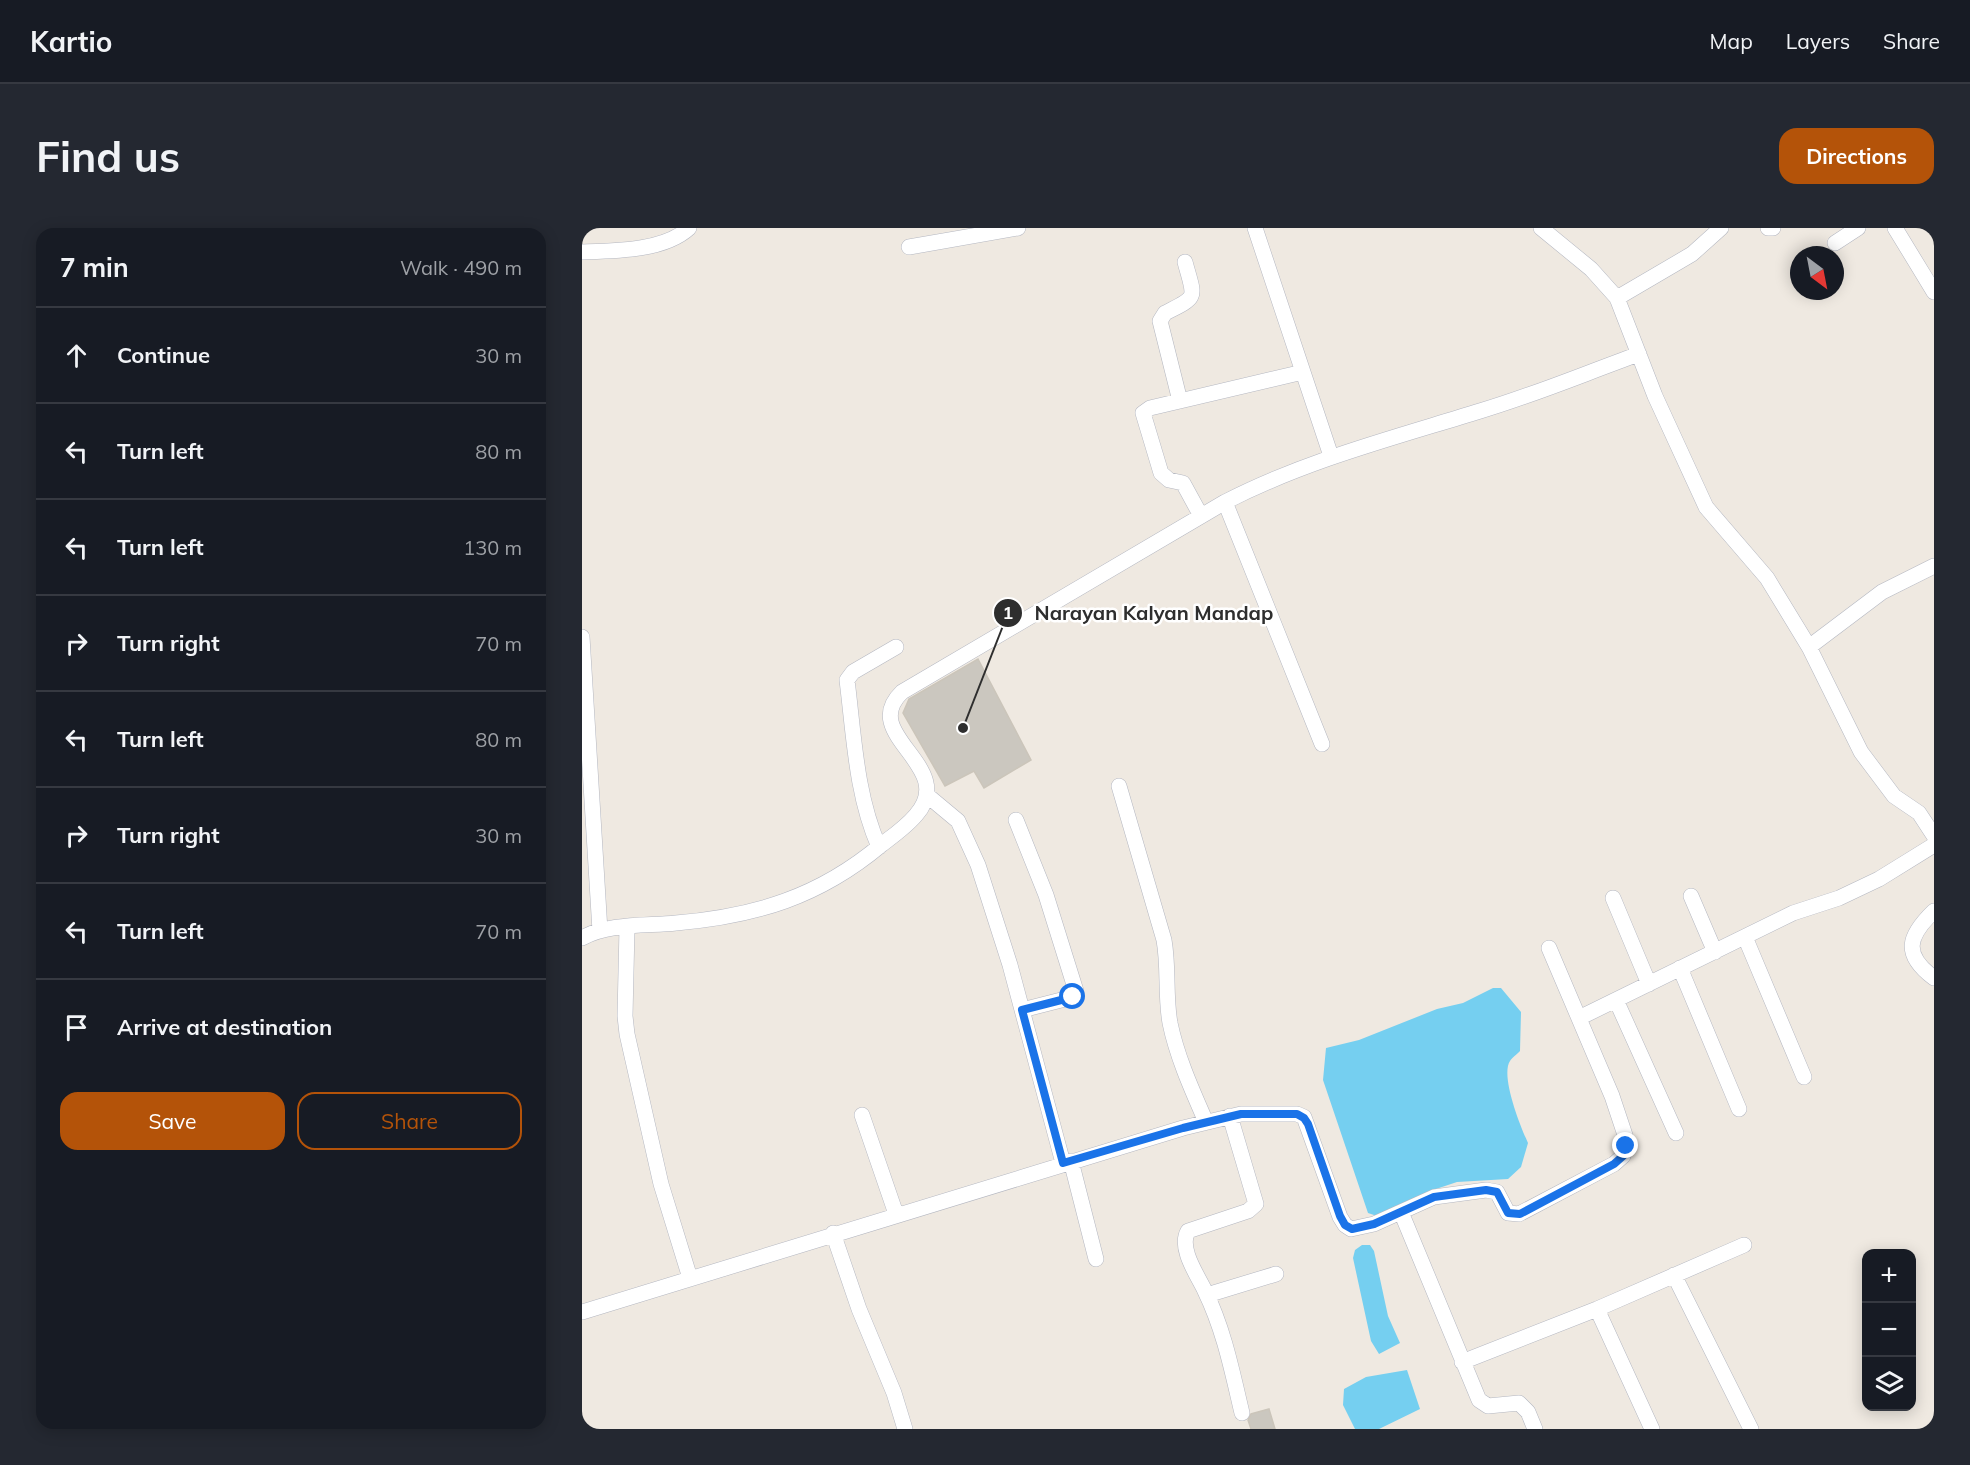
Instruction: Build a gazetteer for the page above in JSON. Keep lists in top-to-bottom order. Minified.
{"places":["Narayan Kalyan Mandap"],"north":"bottom right","page":{"header":"Kartio","nav":["Map","Layers","Share"],"buttons":["Directions",["Save","Share"]],"title":"Find us","heading":["7 min","Walk · 490 m"],"list":[["Continue","30 m"],["Turn left","80 m"],["Turn left","130 m"],["Turn right","70 m"],["Turn left","80 m"],["Turn right","30 m"],["Turn left","70 m"],"Arrive at destination"],"map_buttons":["+","−"]}}
